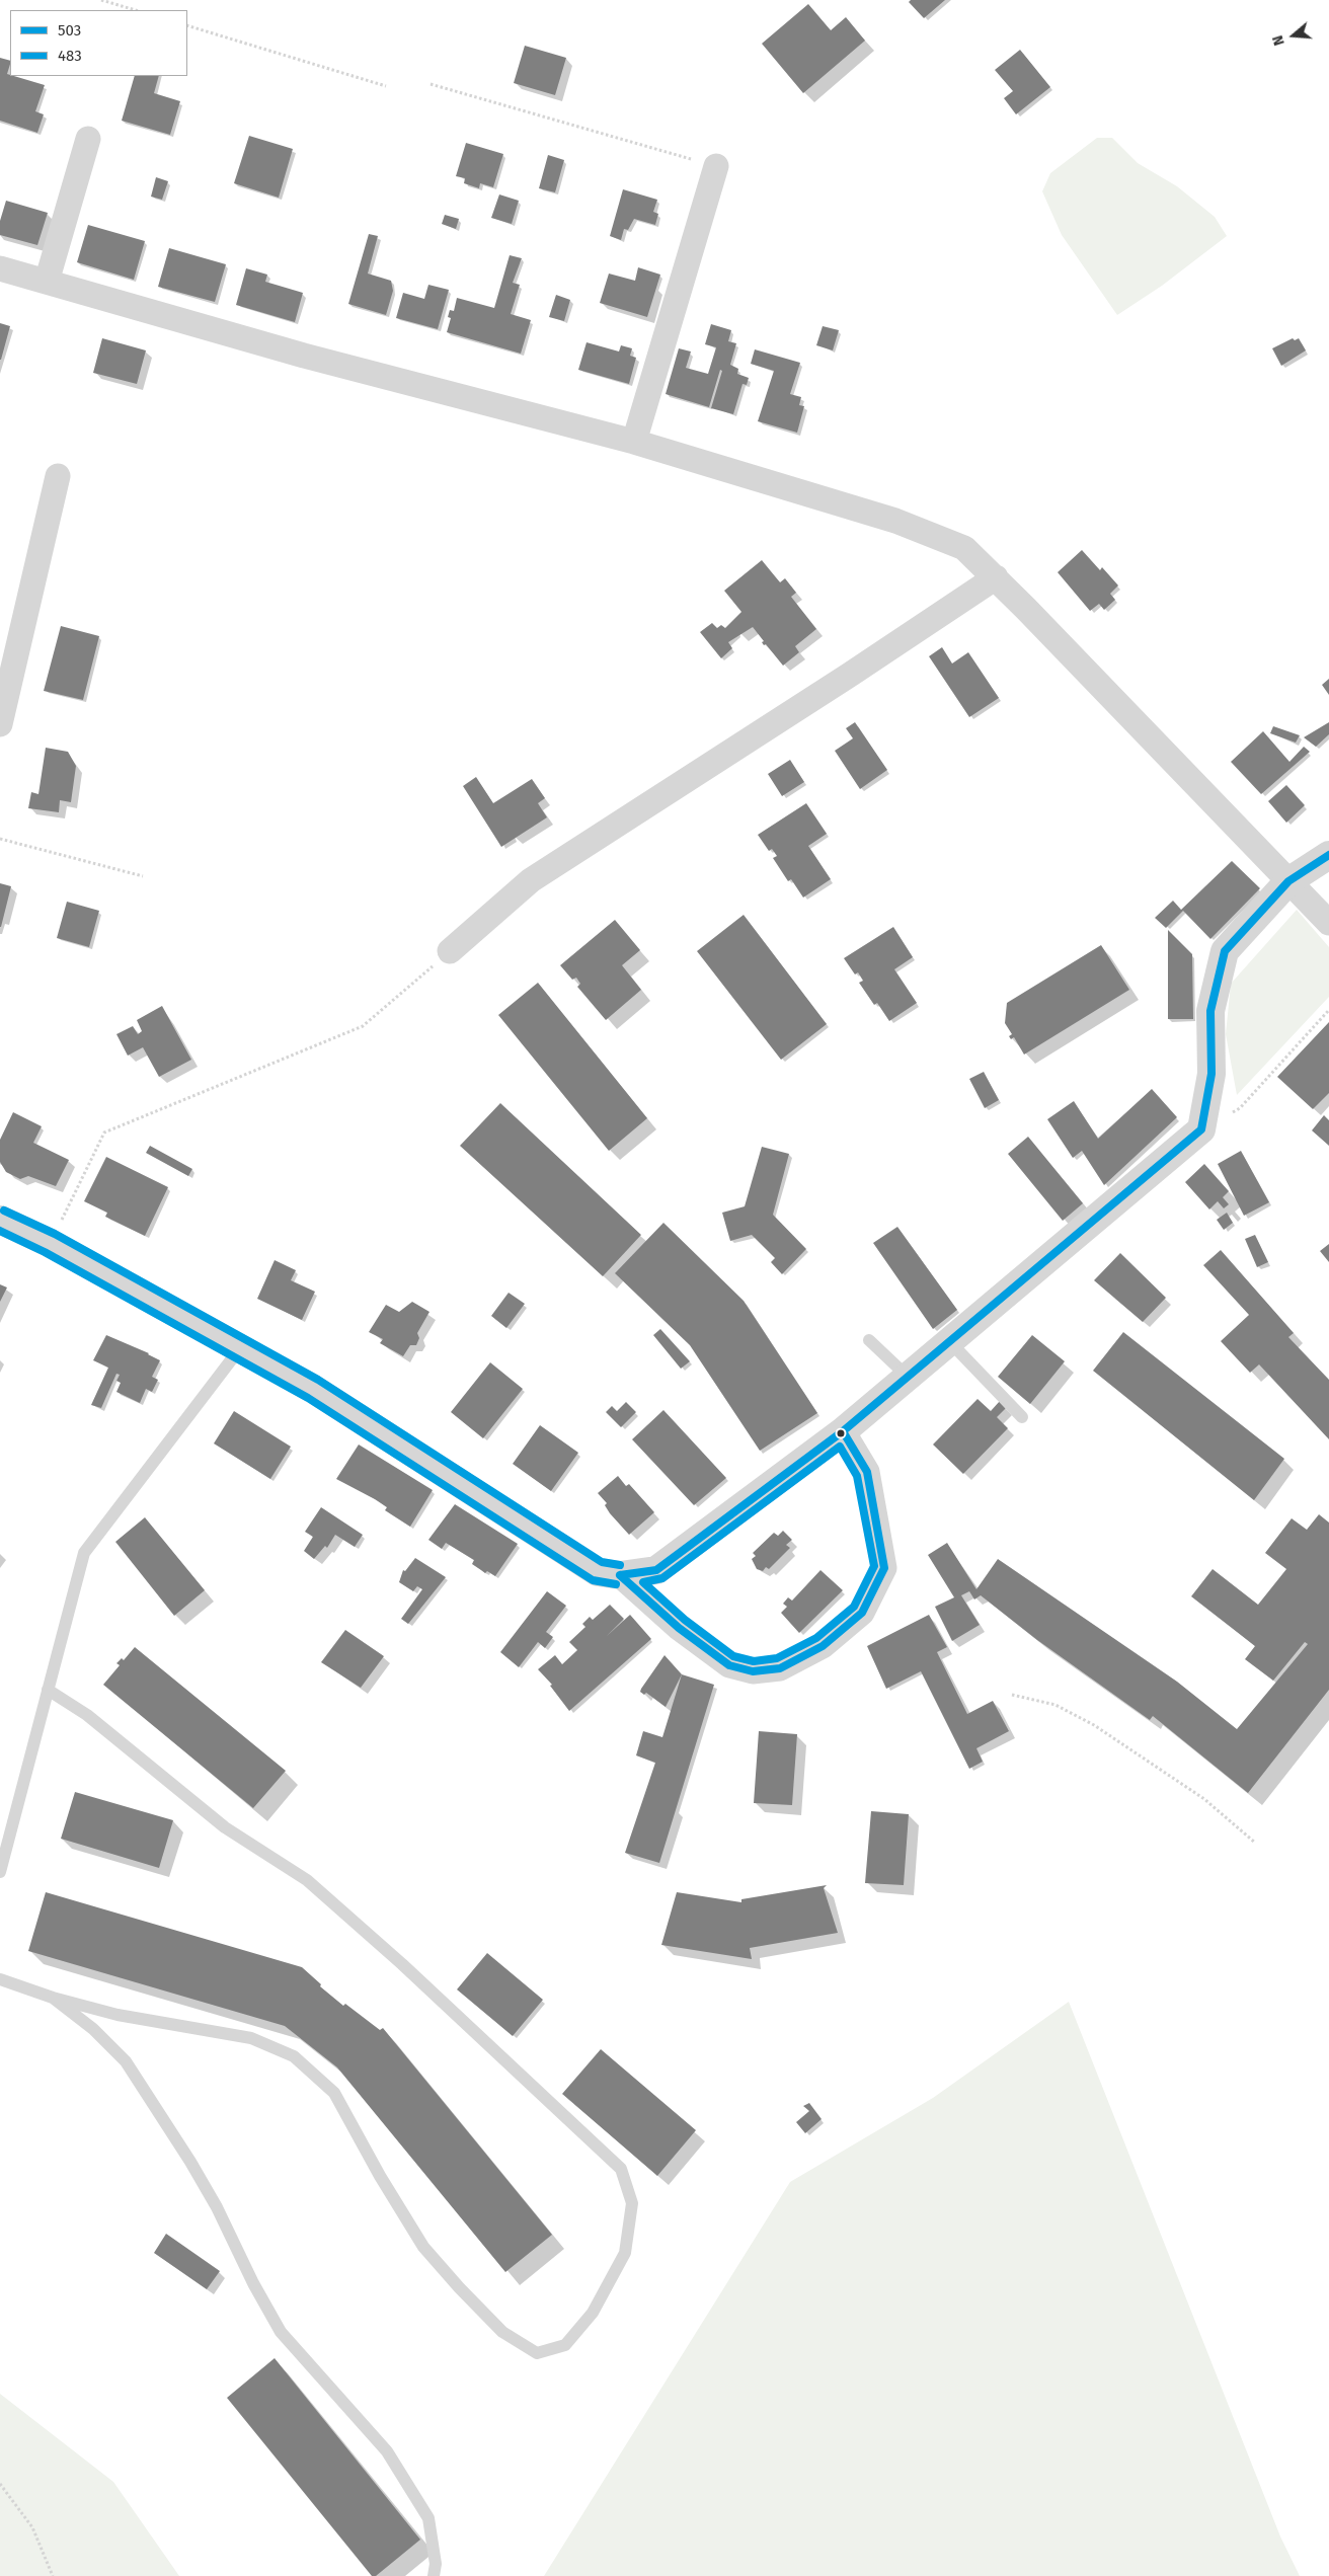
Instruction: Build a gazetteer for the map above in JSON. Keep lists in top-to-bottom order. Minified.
{"lines":["transit line 503","transit line 483"],"legend":["503","483"],"north":"left"}
